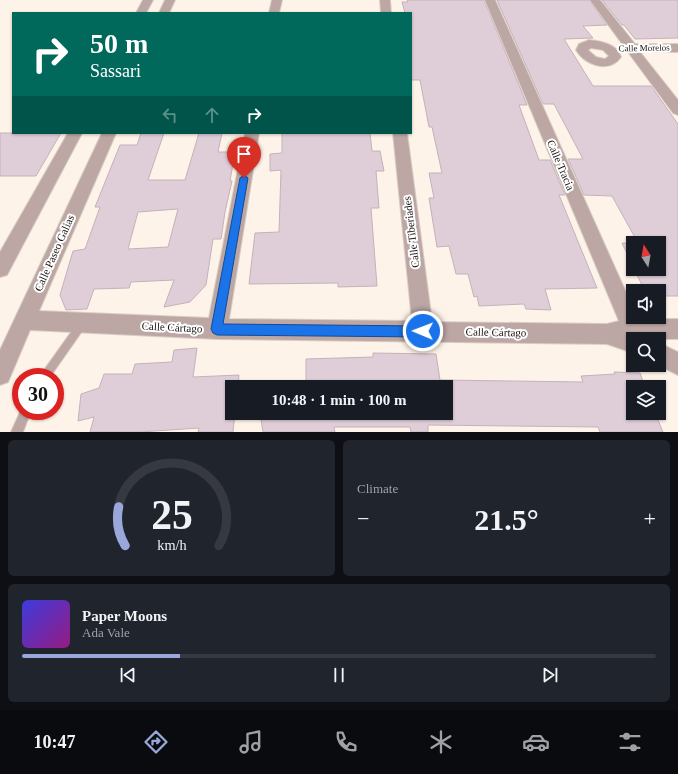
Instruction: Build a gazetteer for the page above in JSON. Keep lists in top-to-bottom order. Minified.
{"streets":{"street":["Calle Morelos","Calle Tracia","Calle Tiberiades","Calle Paseo Galias","Calle Cártago"]},"crossings":[["Calle Tiberiades","Calle Cártago"],["Calle Paseo Galias","Calle Cártago"]],"north":"top","page":{"turn":["50 m","Sassari"],"limit":"30","trip":"10:48 · 1 min · 100 m","tile":"Climate","heat":["−","21.5°","+"],"song":["Paper Moons","Ada Vale"],"tabs":"10:47","gauge":["25","km/h"]}}
